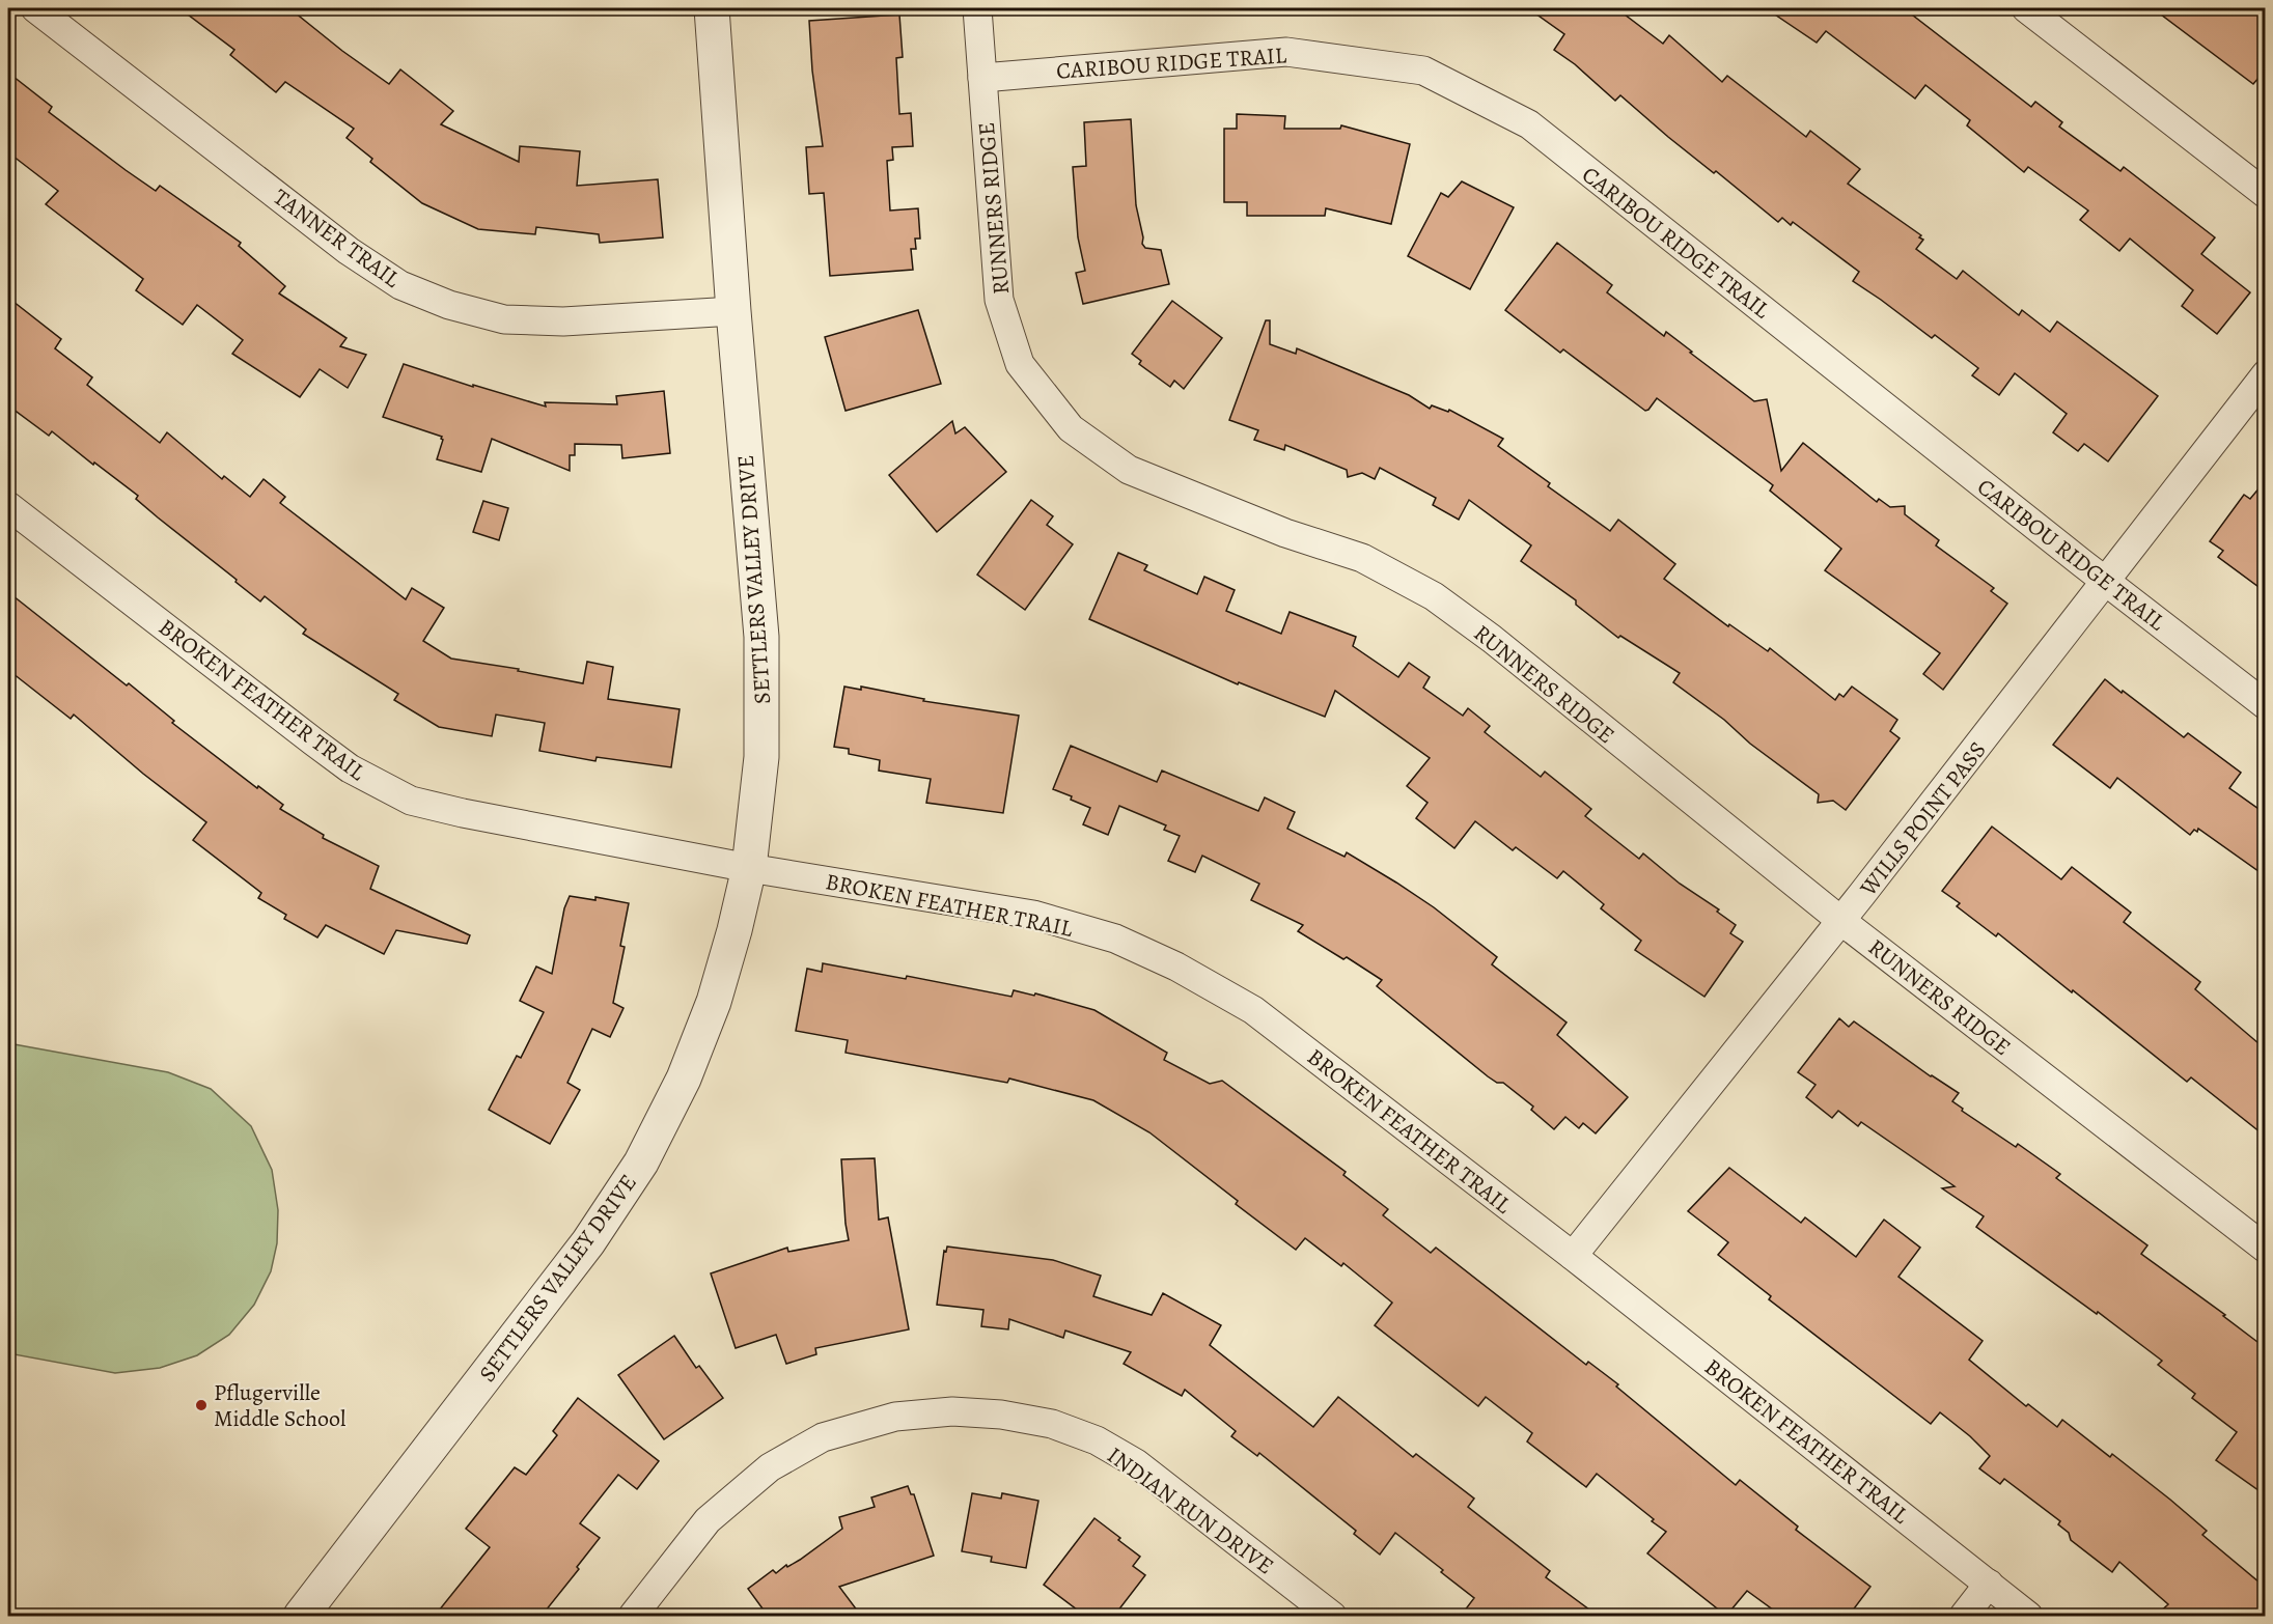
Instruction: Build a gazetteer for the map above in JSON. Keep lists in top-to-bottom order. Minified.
{"streets":{"street":["CARIBOU RIDGE TRAIL","RUNNERS RIDGE","TANNER TRAIL","SETTLERS VALLEY DRIVE","BROKEN FEATHER TRAIL","WILLS POINT PASS","INDIAN RUN DRIVE"]},"crossings":[["CARIBOU RIDGE TRAIL","RUNNERS RIDGE"],["CARIBOU RIDGE TRAIL","WILLS POINT PASS"],["RUNNERS RIDGE","WILLS POINT PASS"],["TANNER TRAIL","SETTLERS VALLEY DRIVE"],["SETTLERS VALLEY DRIVE","BROKEN FEATHER TRAIL"],["BROKEN FEATHER TRAIL","WILLS POINT PASS"]],"places":["Pflugerville Middle School"]}
